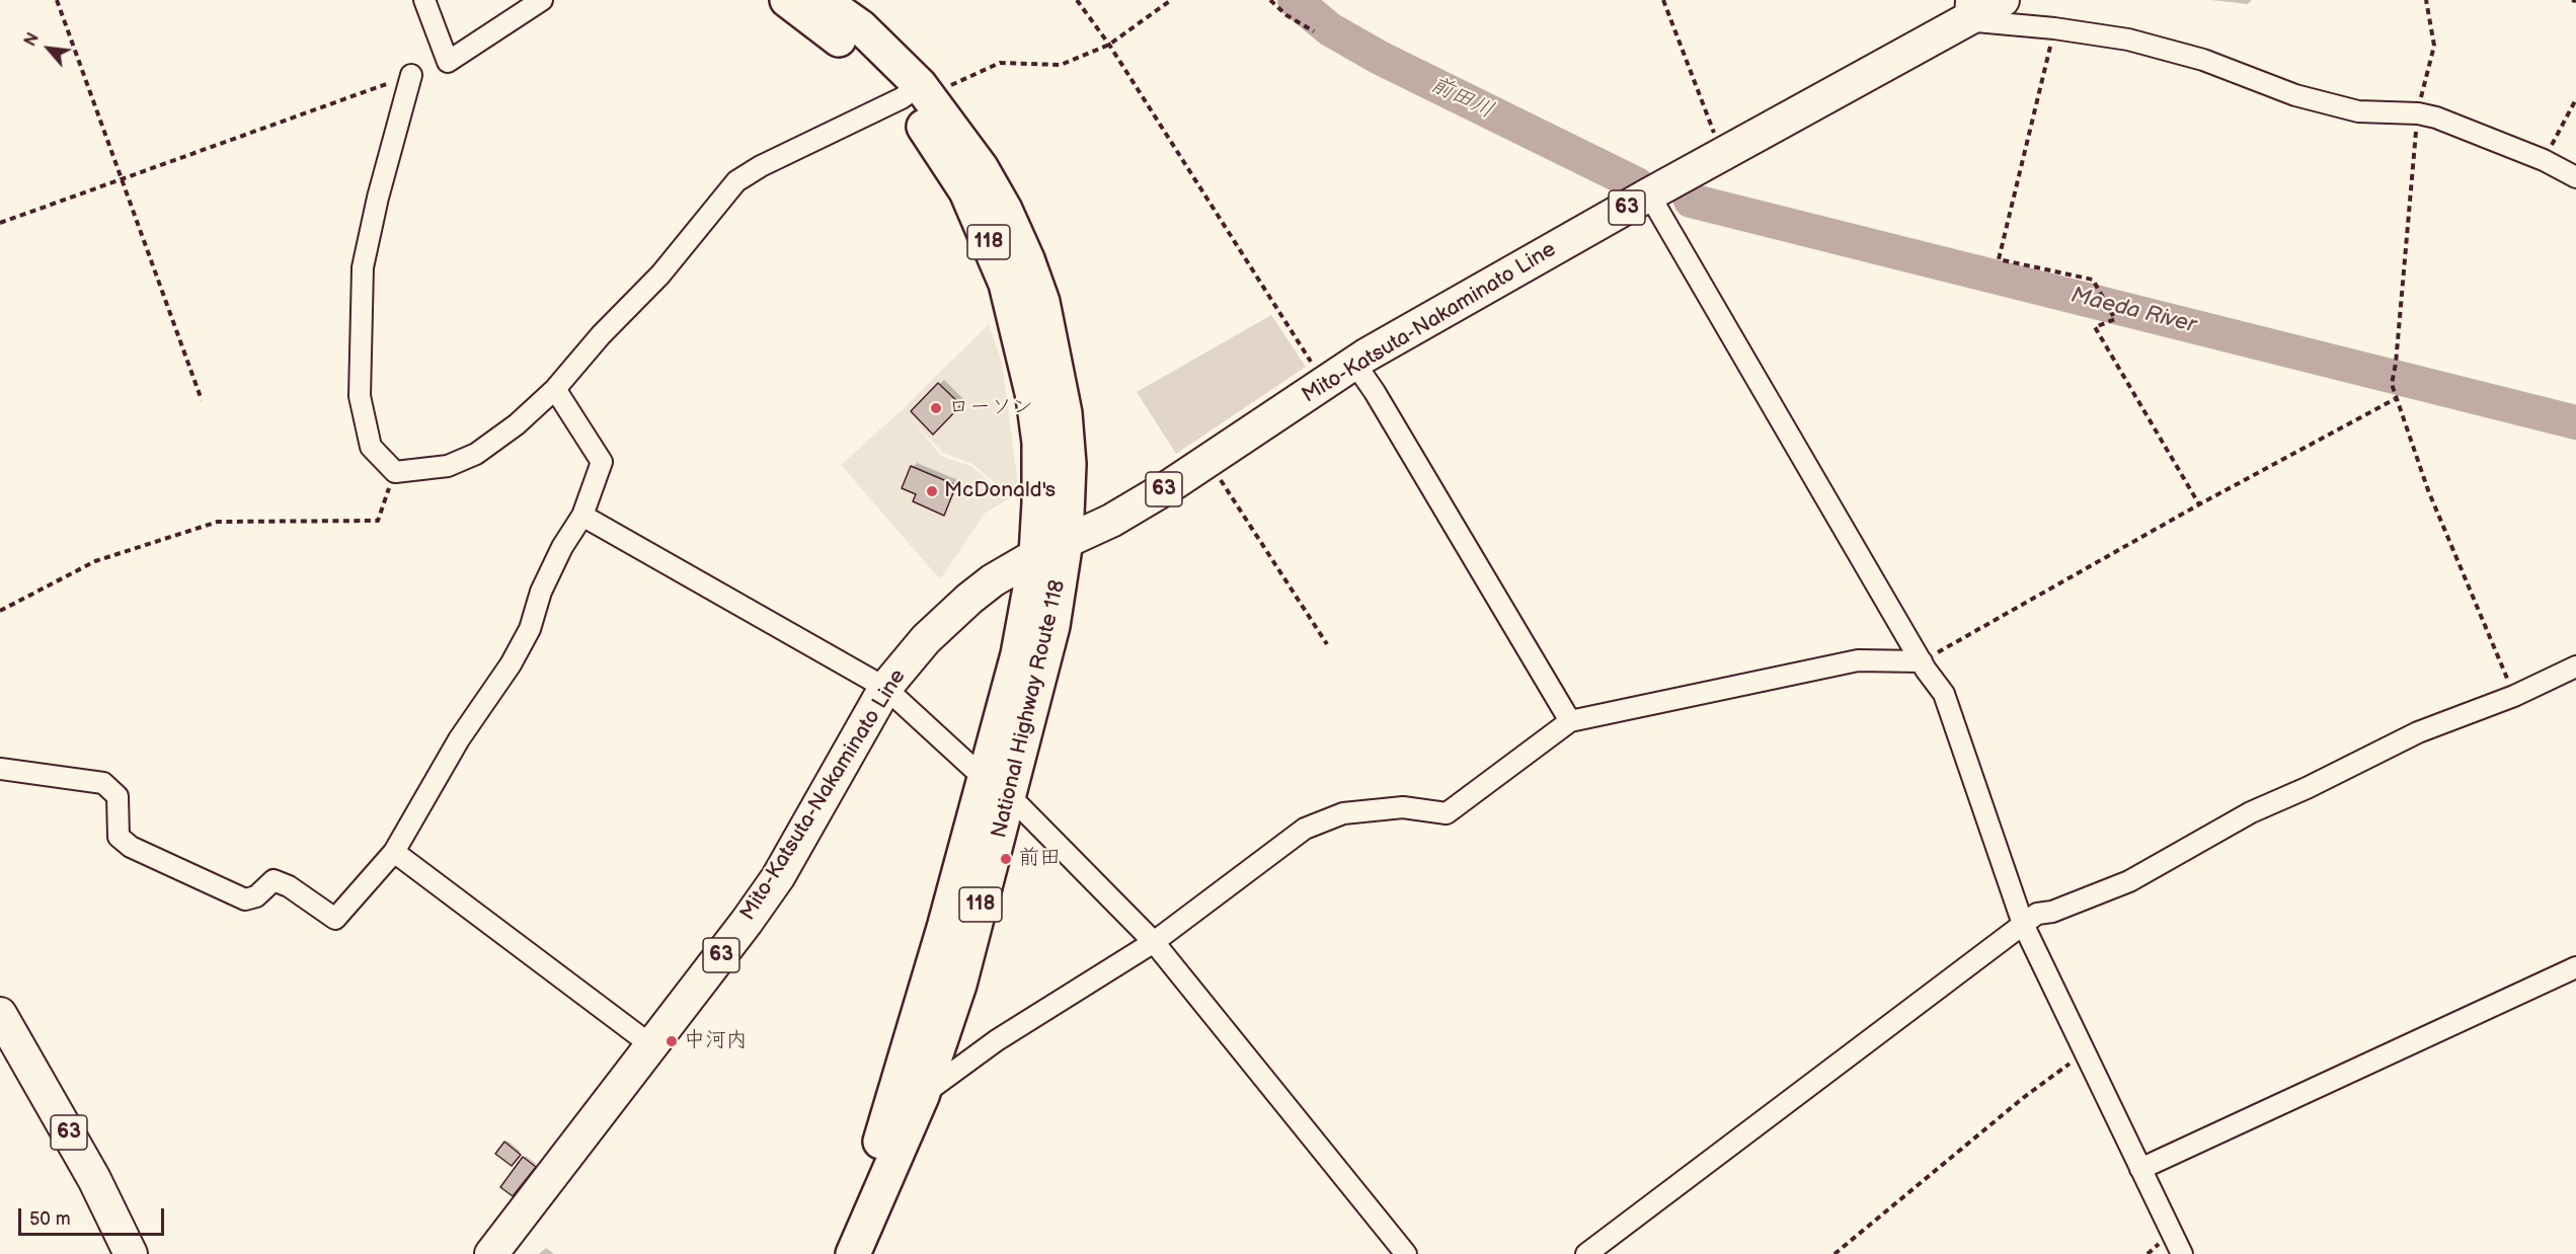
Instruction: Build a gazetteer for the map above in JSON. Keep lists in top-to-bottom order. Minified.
{"streets":{"highway":["118","National Highway Route 118"],"main road":["63","Mito-Katsuta-Nakaminato Line"]},"crossings":[["Mito-Katsuta-Nakaminato Line","National Highway Route 118"]],"water":["前田川","Maeda River"],"places":["ローソン","McDonald's","前田","中河内"],"scale_bar":"50 m","north":"top left"}
